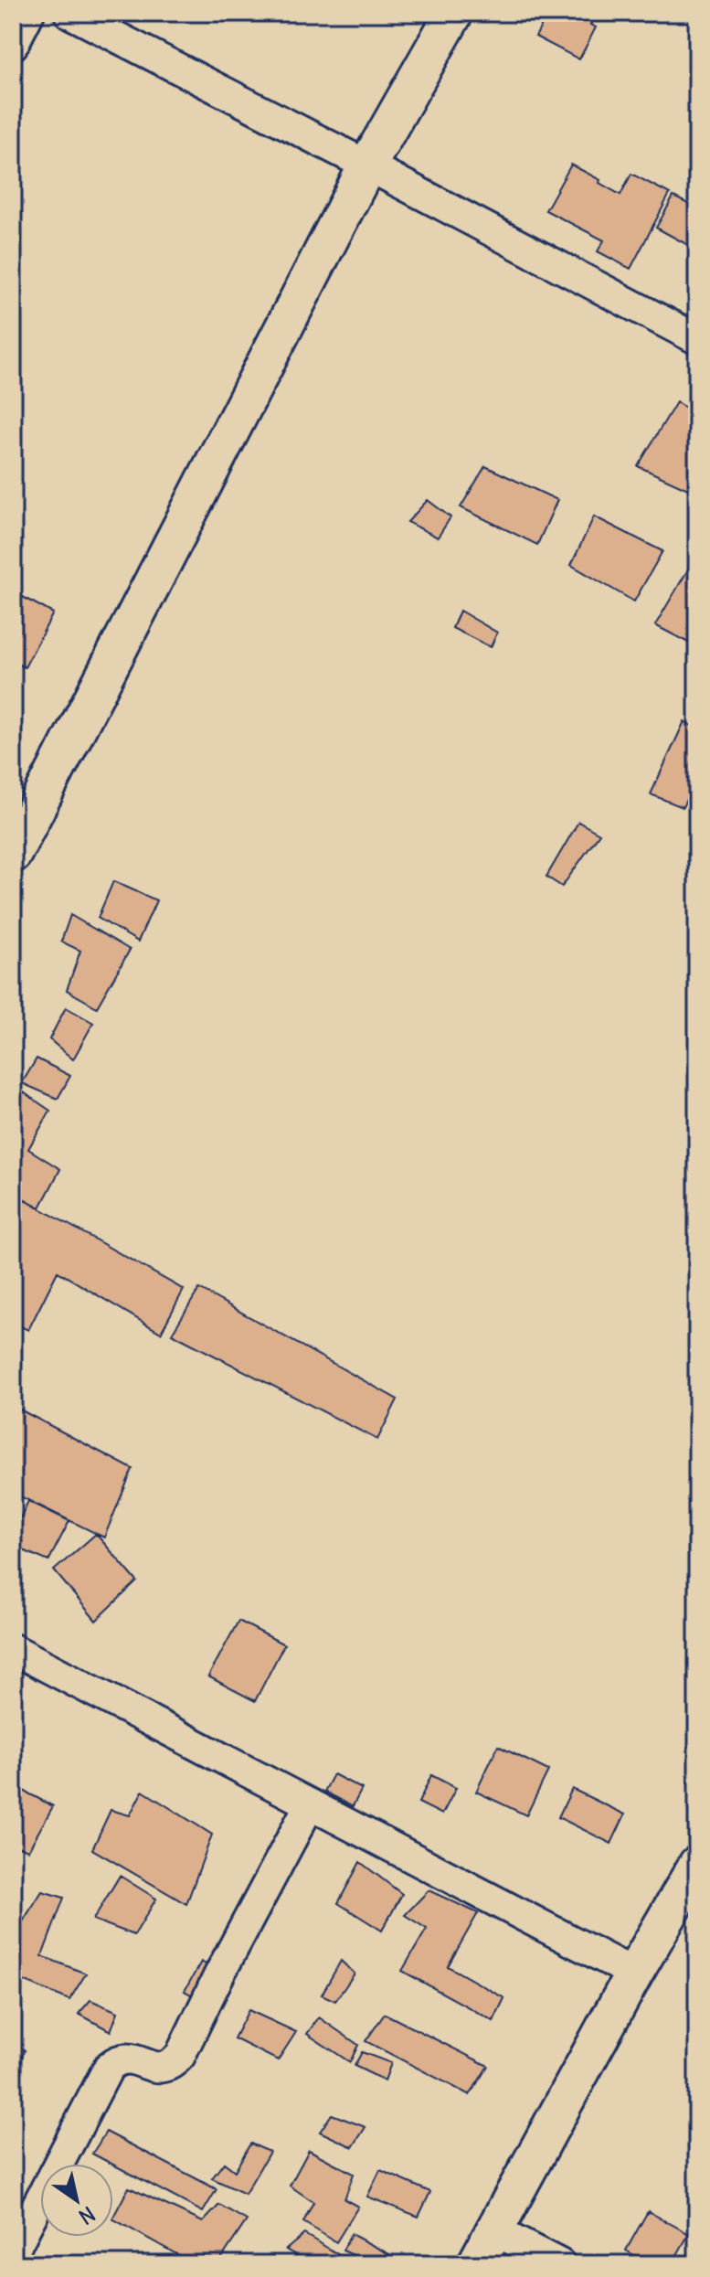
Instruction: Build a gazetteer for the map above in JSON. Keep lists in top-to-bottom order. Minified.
{"north":"bottom right"}
